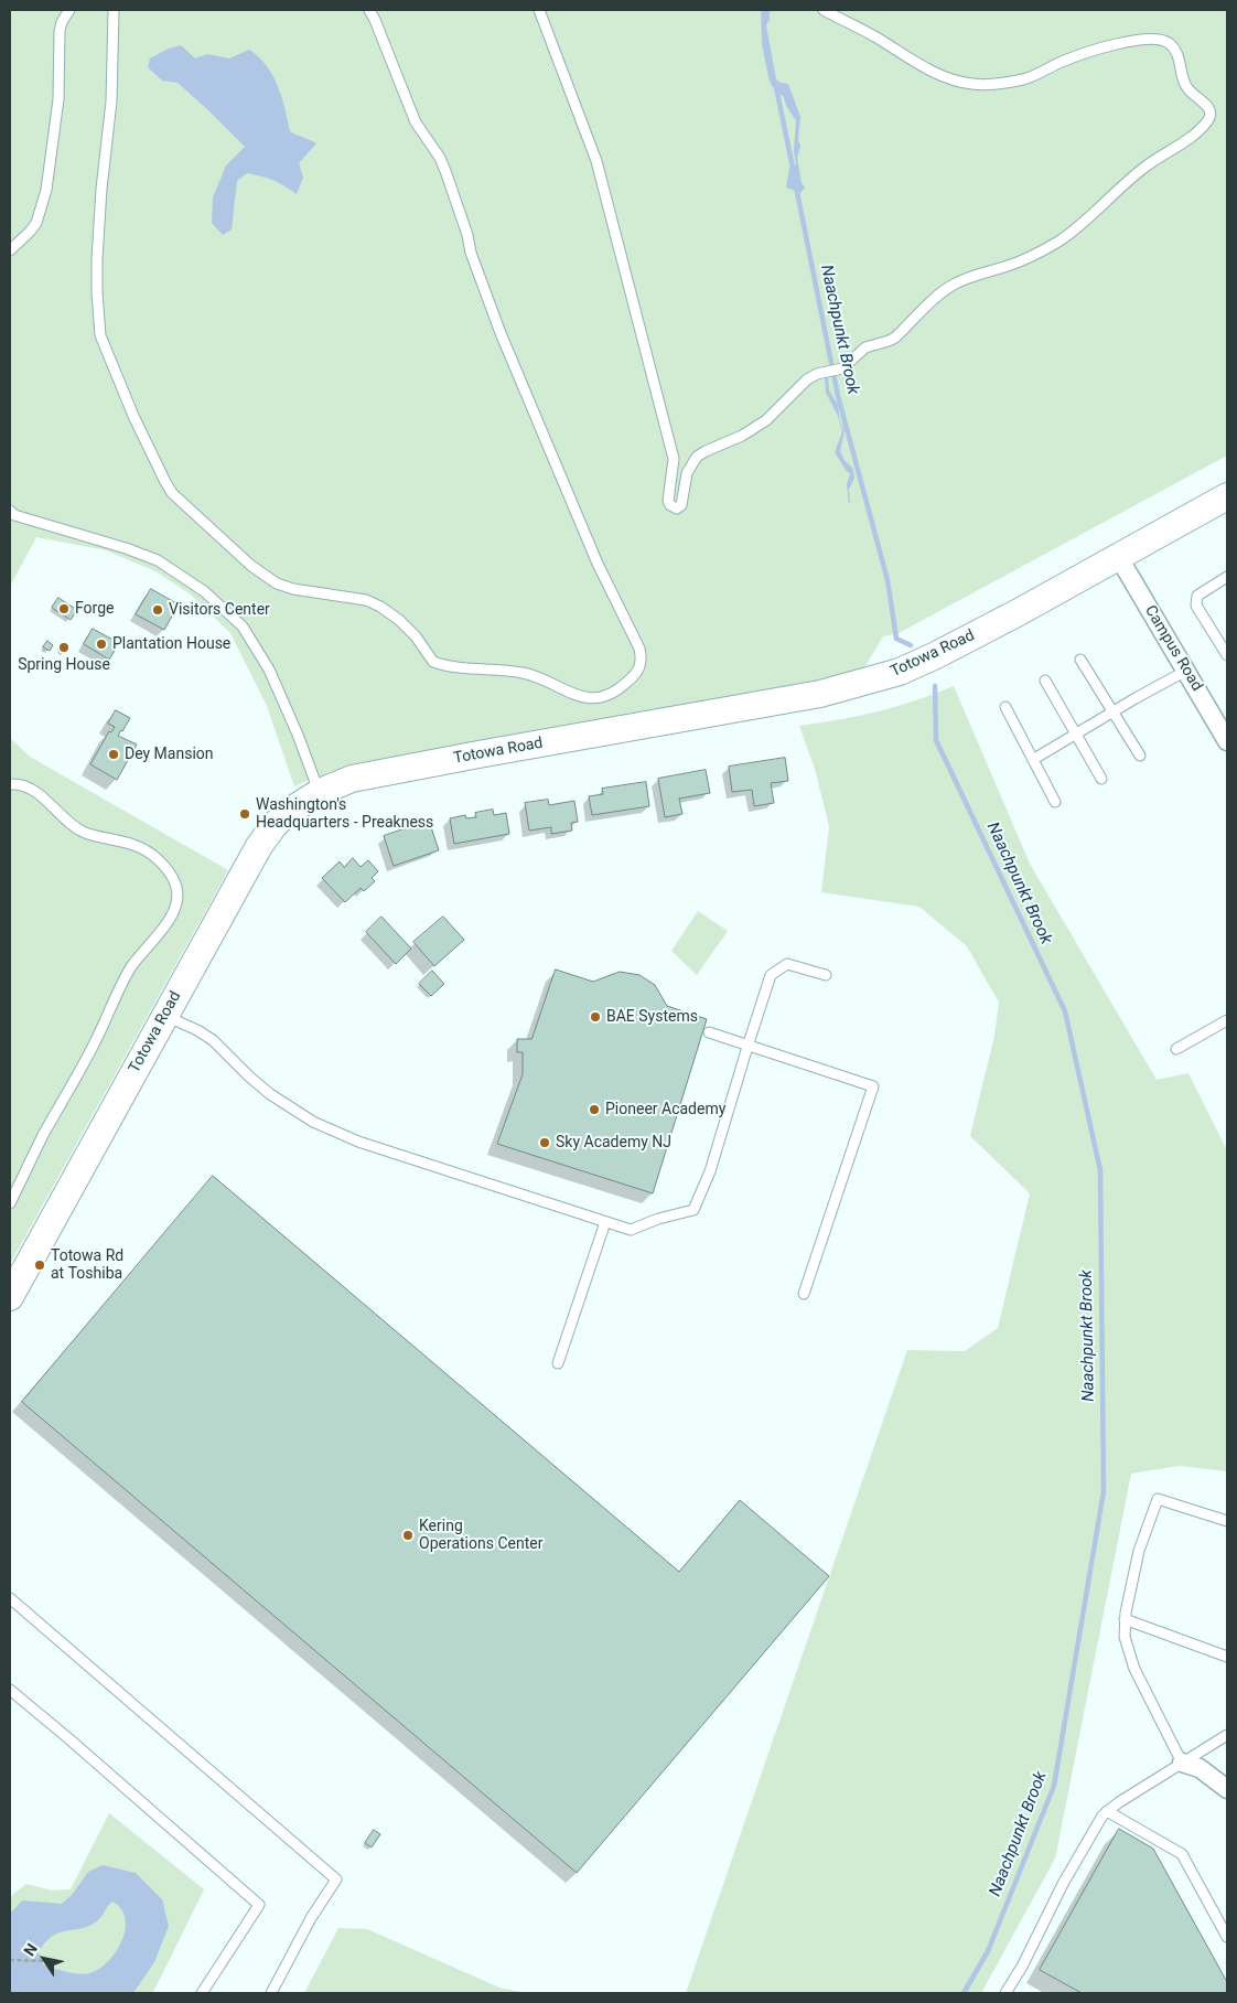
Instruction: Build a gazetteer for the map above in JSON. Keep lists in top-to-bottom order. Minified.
{"streets":{"main road":["Totowa Road"],"street":["Campus Road"]},"crossings":[["Campus Road","Totowa Road"]],"water":["Naachpunkt Brook"],"places":["Forge","Visitors Center","Plantation House","Spring House","Dey Mansion","Washington's Headquarters - Preakness","BAE Systems","Pioneer Academy","Sky Academy NJ","Totowa Rd at Toshiba","Kering Operations Center"],"north":"top left"}
